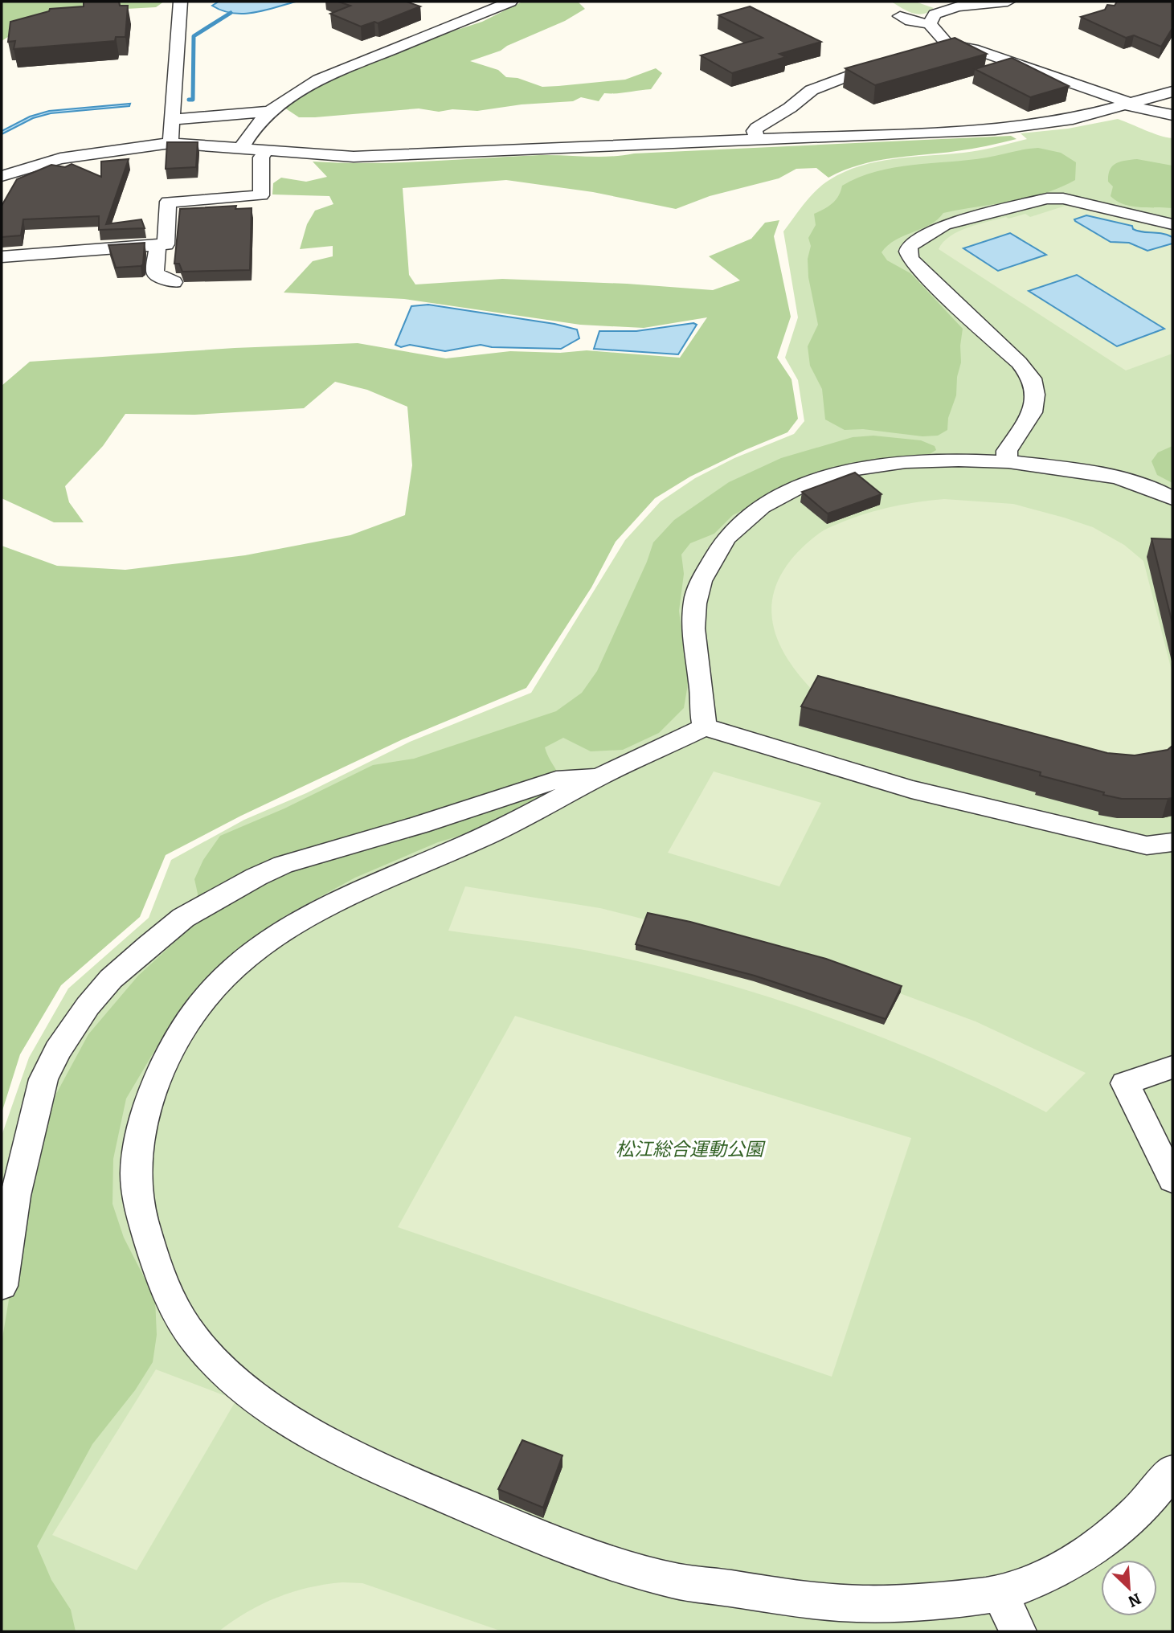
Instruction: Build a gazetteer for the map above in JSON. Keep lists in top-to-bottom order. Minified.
{"parks":["松江総合運動公園"],"north":"bottom right"}
